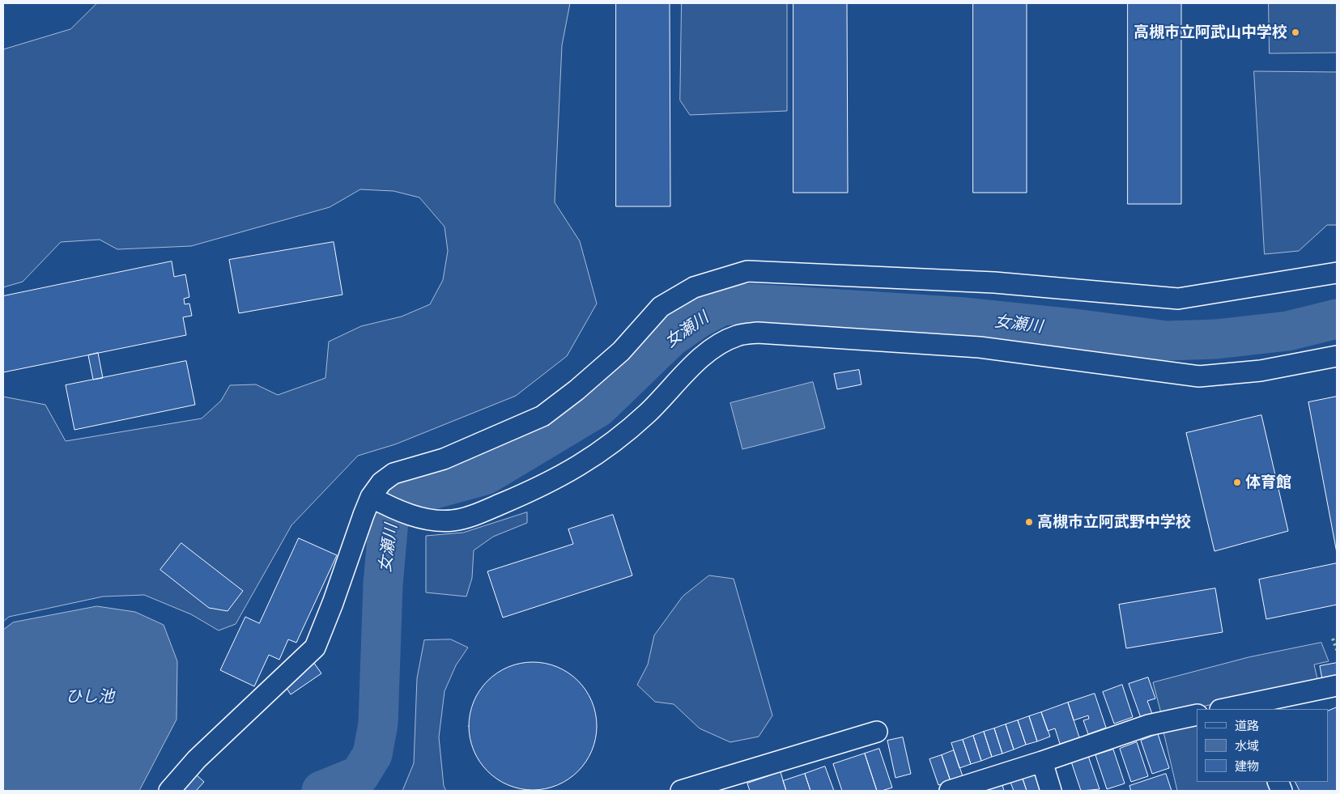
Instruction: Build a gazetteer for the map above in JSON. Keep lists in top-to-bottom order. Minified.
{"water":["女瀬川","ひし池"],"places":["高槻市立阿武山中学校","体育館","高槻市立阿武野中学校"],"legend":["道路","水域","建物"]}
